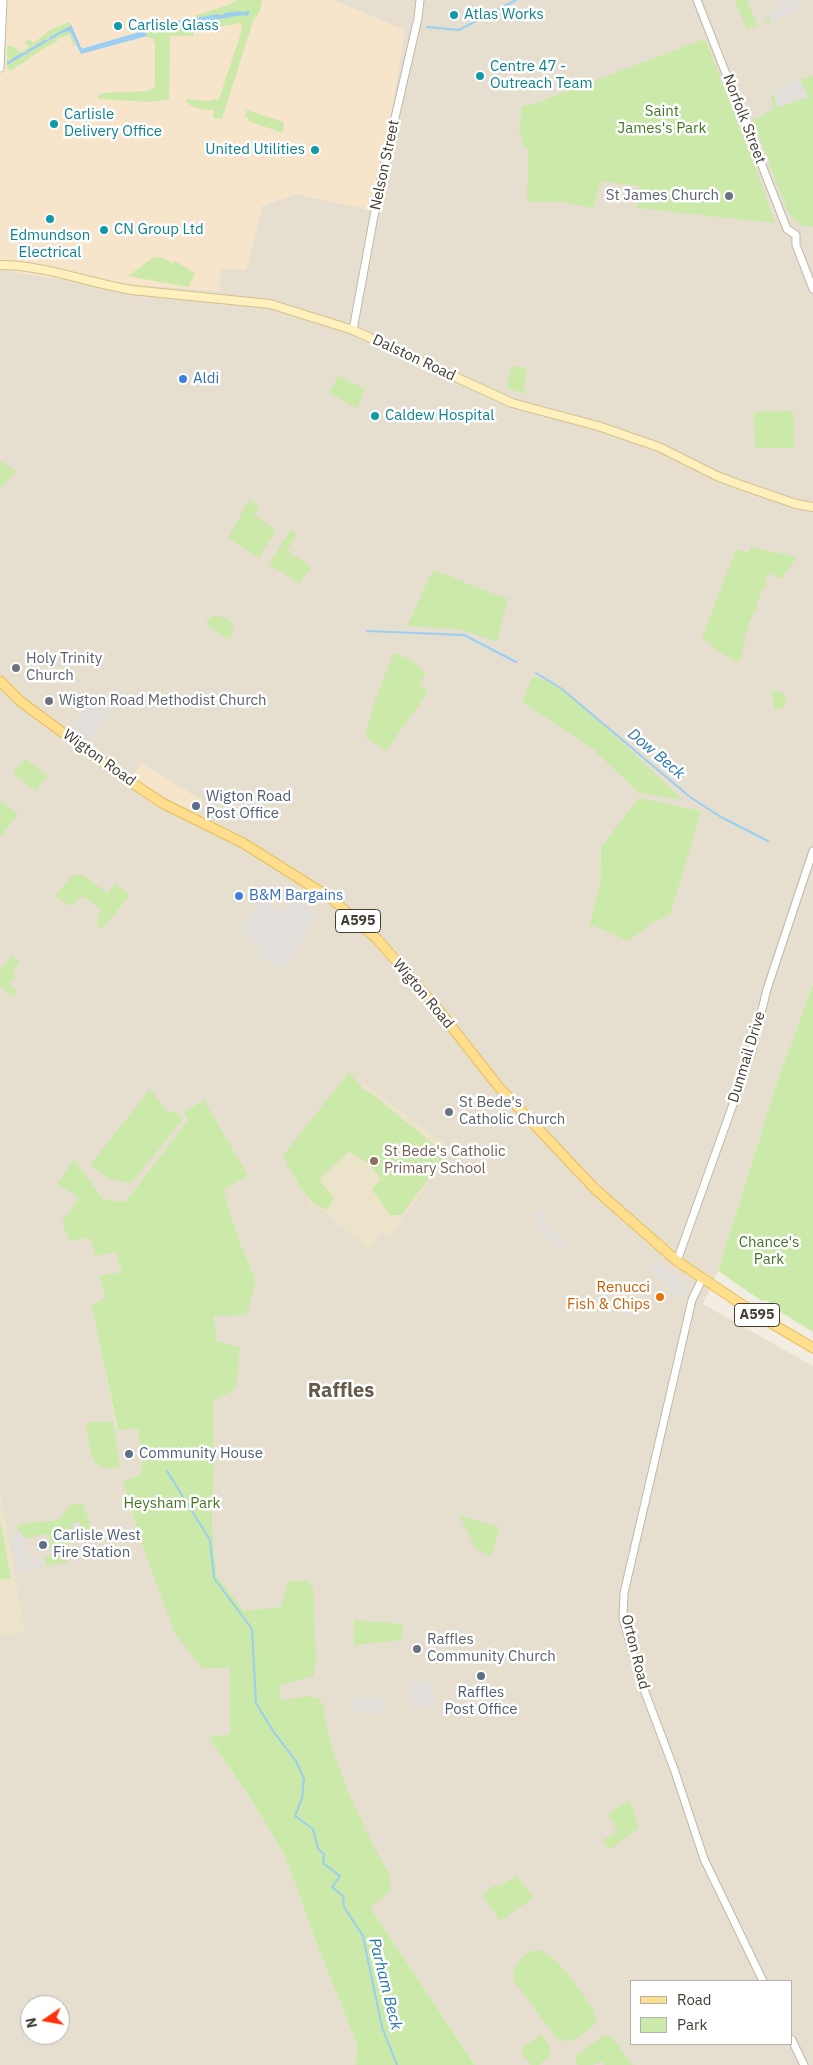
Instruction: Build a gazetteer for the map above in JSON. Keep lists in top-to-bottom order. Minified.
{"streets":{"main road":["Dalston Road","Wigton Road","A595"],"street":["Norfolk Street","Nelson Street","Dunmail Drive","Orton Road"]},"crossings":[["Nelson Street","Dalston Road"],["Wigton Road","Dunmail Drive"],["Wigton Road","Orton Road"]],"districts":["Raffles"],"water":["Dow Beck","Parham Beck"],"parks":["Saint James's Park","Chance's Park","Heysham Park"],"places":["Atlas Works","Carlisle Glass","Centre 47 - Outreach Team","Carlisle Delivery Office","United Utilities","St James Church","Edmundson Electrical","CN Group Ltd","Aldi","Caldew Hospital","Holy Trinity Church","Wigton Road Methodist Church","Wigton Road Post Office","B&M Bargains","St Bede's Catholic Church","St Bede's Catholic Primary School","Renucci Fish & Chips","Community House","Carlisle West Fire Station","Raffles Community Church","Raffles Post Office"],"legend":["Road","Park"],"north":"left"}
